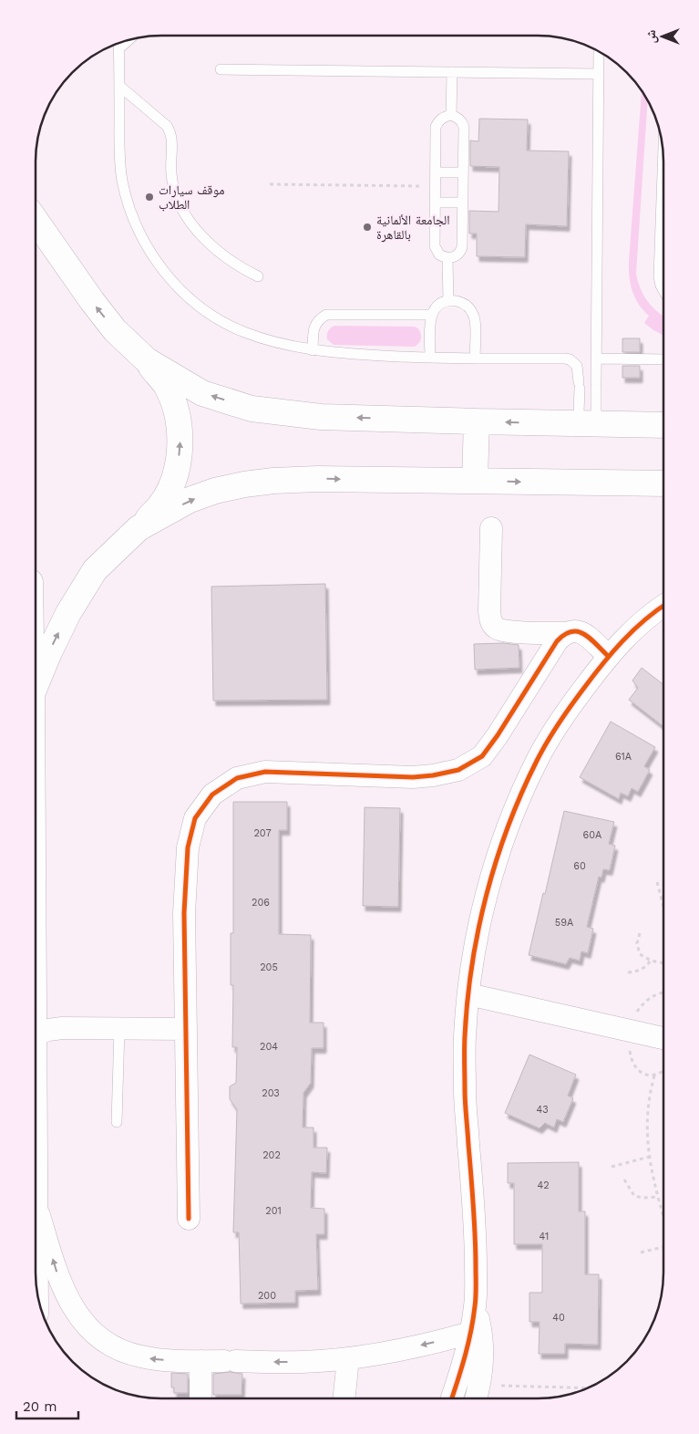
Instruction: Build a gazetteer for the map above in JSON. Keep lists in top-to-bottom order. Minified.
{"places":["موقف سيارات الطلاب","الجامعة الألمانية بالقاهرة"],"house_numbers":["61A","207","60A","60","206","59A","205","204","203","43","202","42","201","41","200","40"],"scale_bar":"20 m","north":"left"}
